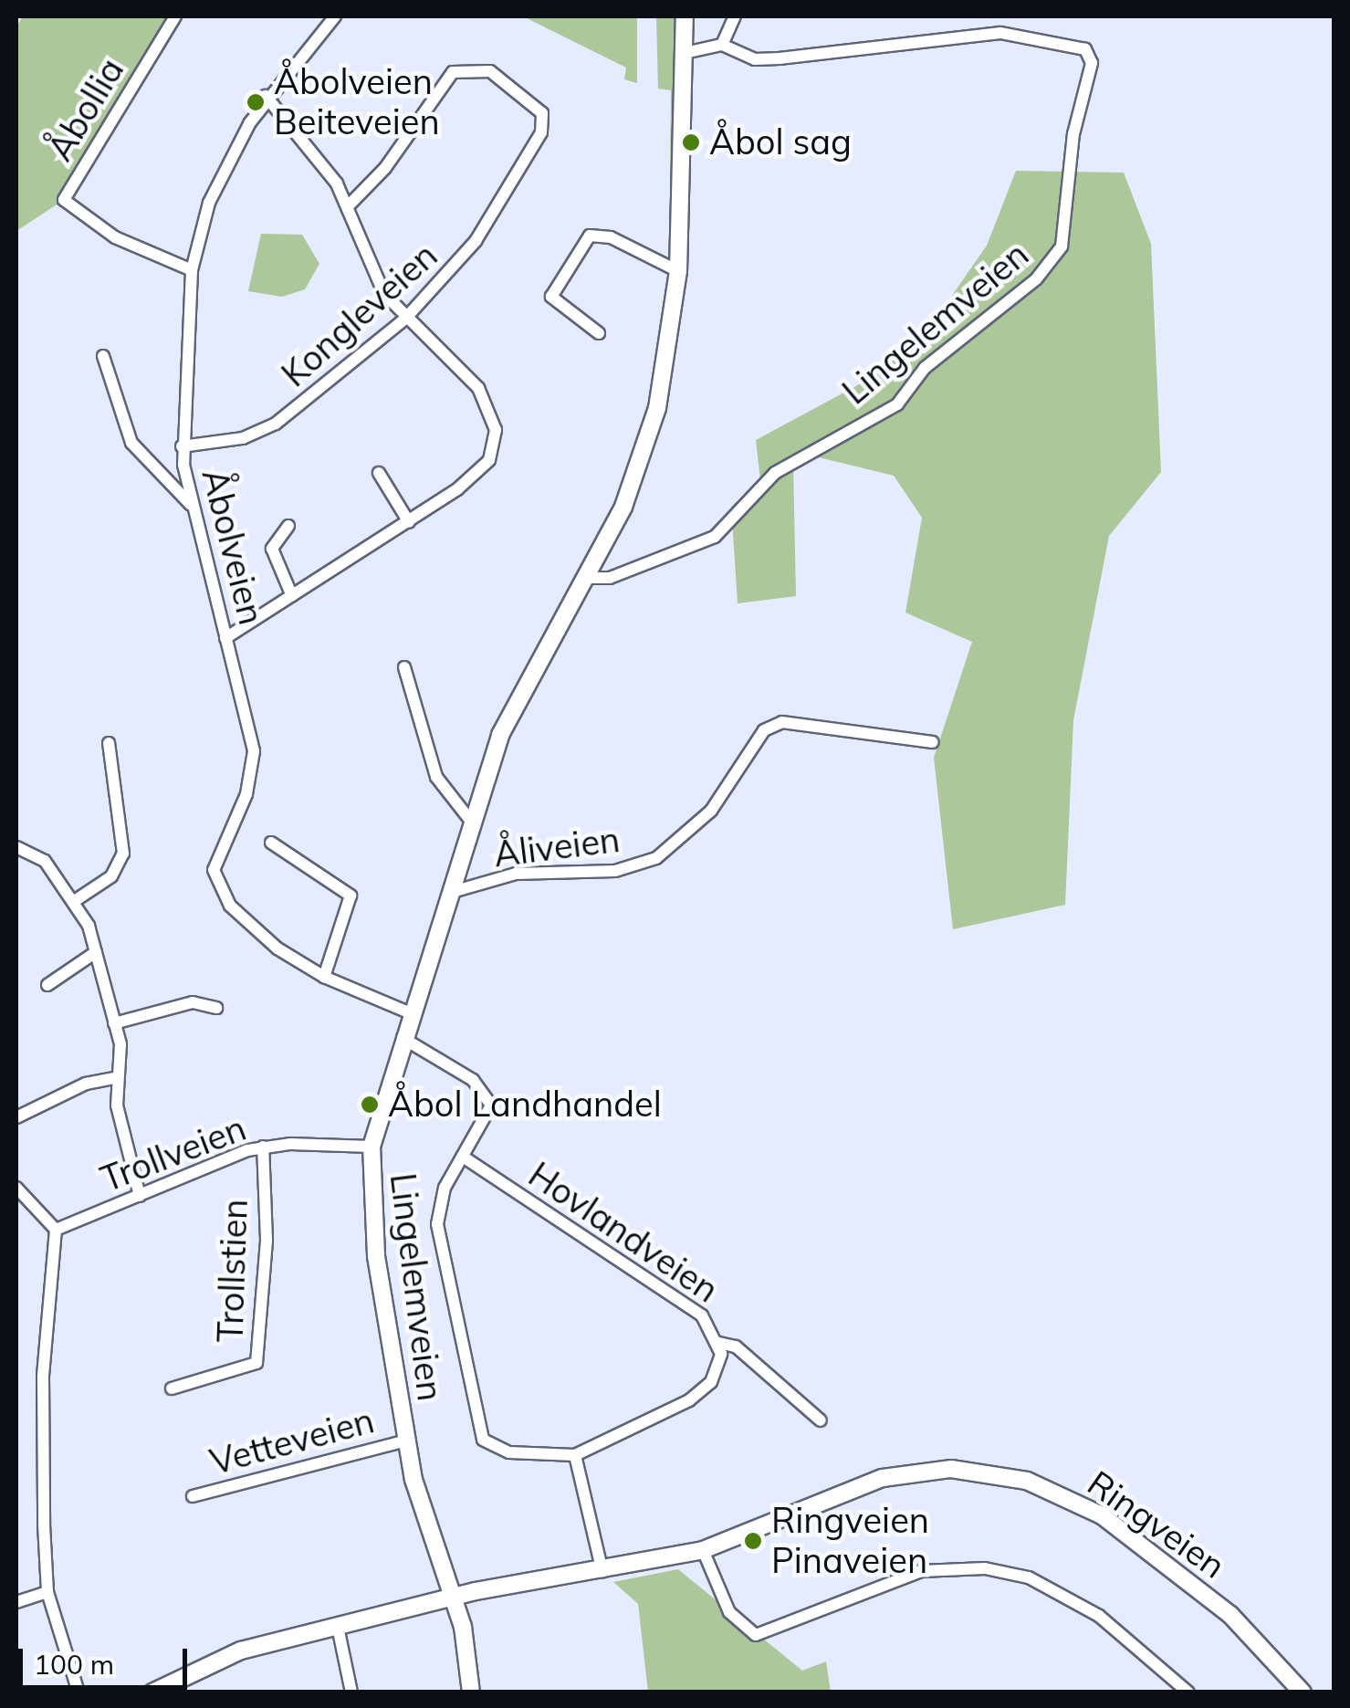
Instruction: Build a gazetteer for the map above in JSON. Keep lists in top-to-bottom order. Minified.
{"streets":{"main road":["Lingelemveien","Ringveien"],"street":["Åbollia","Kongleveien","Åbolveien","Åliveien","Trollveien","Hovlandveien","Trollstien","Vetteveien"]},"crossings":[["Åbollia","Åbolveien"],["Kongleveien","Åbolveien"],["Lingelemveien","Åbolveien"],["Lingelemveien","Åliveien"],["Lingelemveien","Trollveien"],["Lingelemveien","Hovlandveien"],["Lingelemveien","Vetteveien"],["Lingelemveien","Ringveien"],["Trollveien","Trollstien"]],"places":["Åbolveien Beiteveien","Åbol sag","Åbol Landhandel","Ringveien Pinaveien"],"scale_bar":"100 m"}
